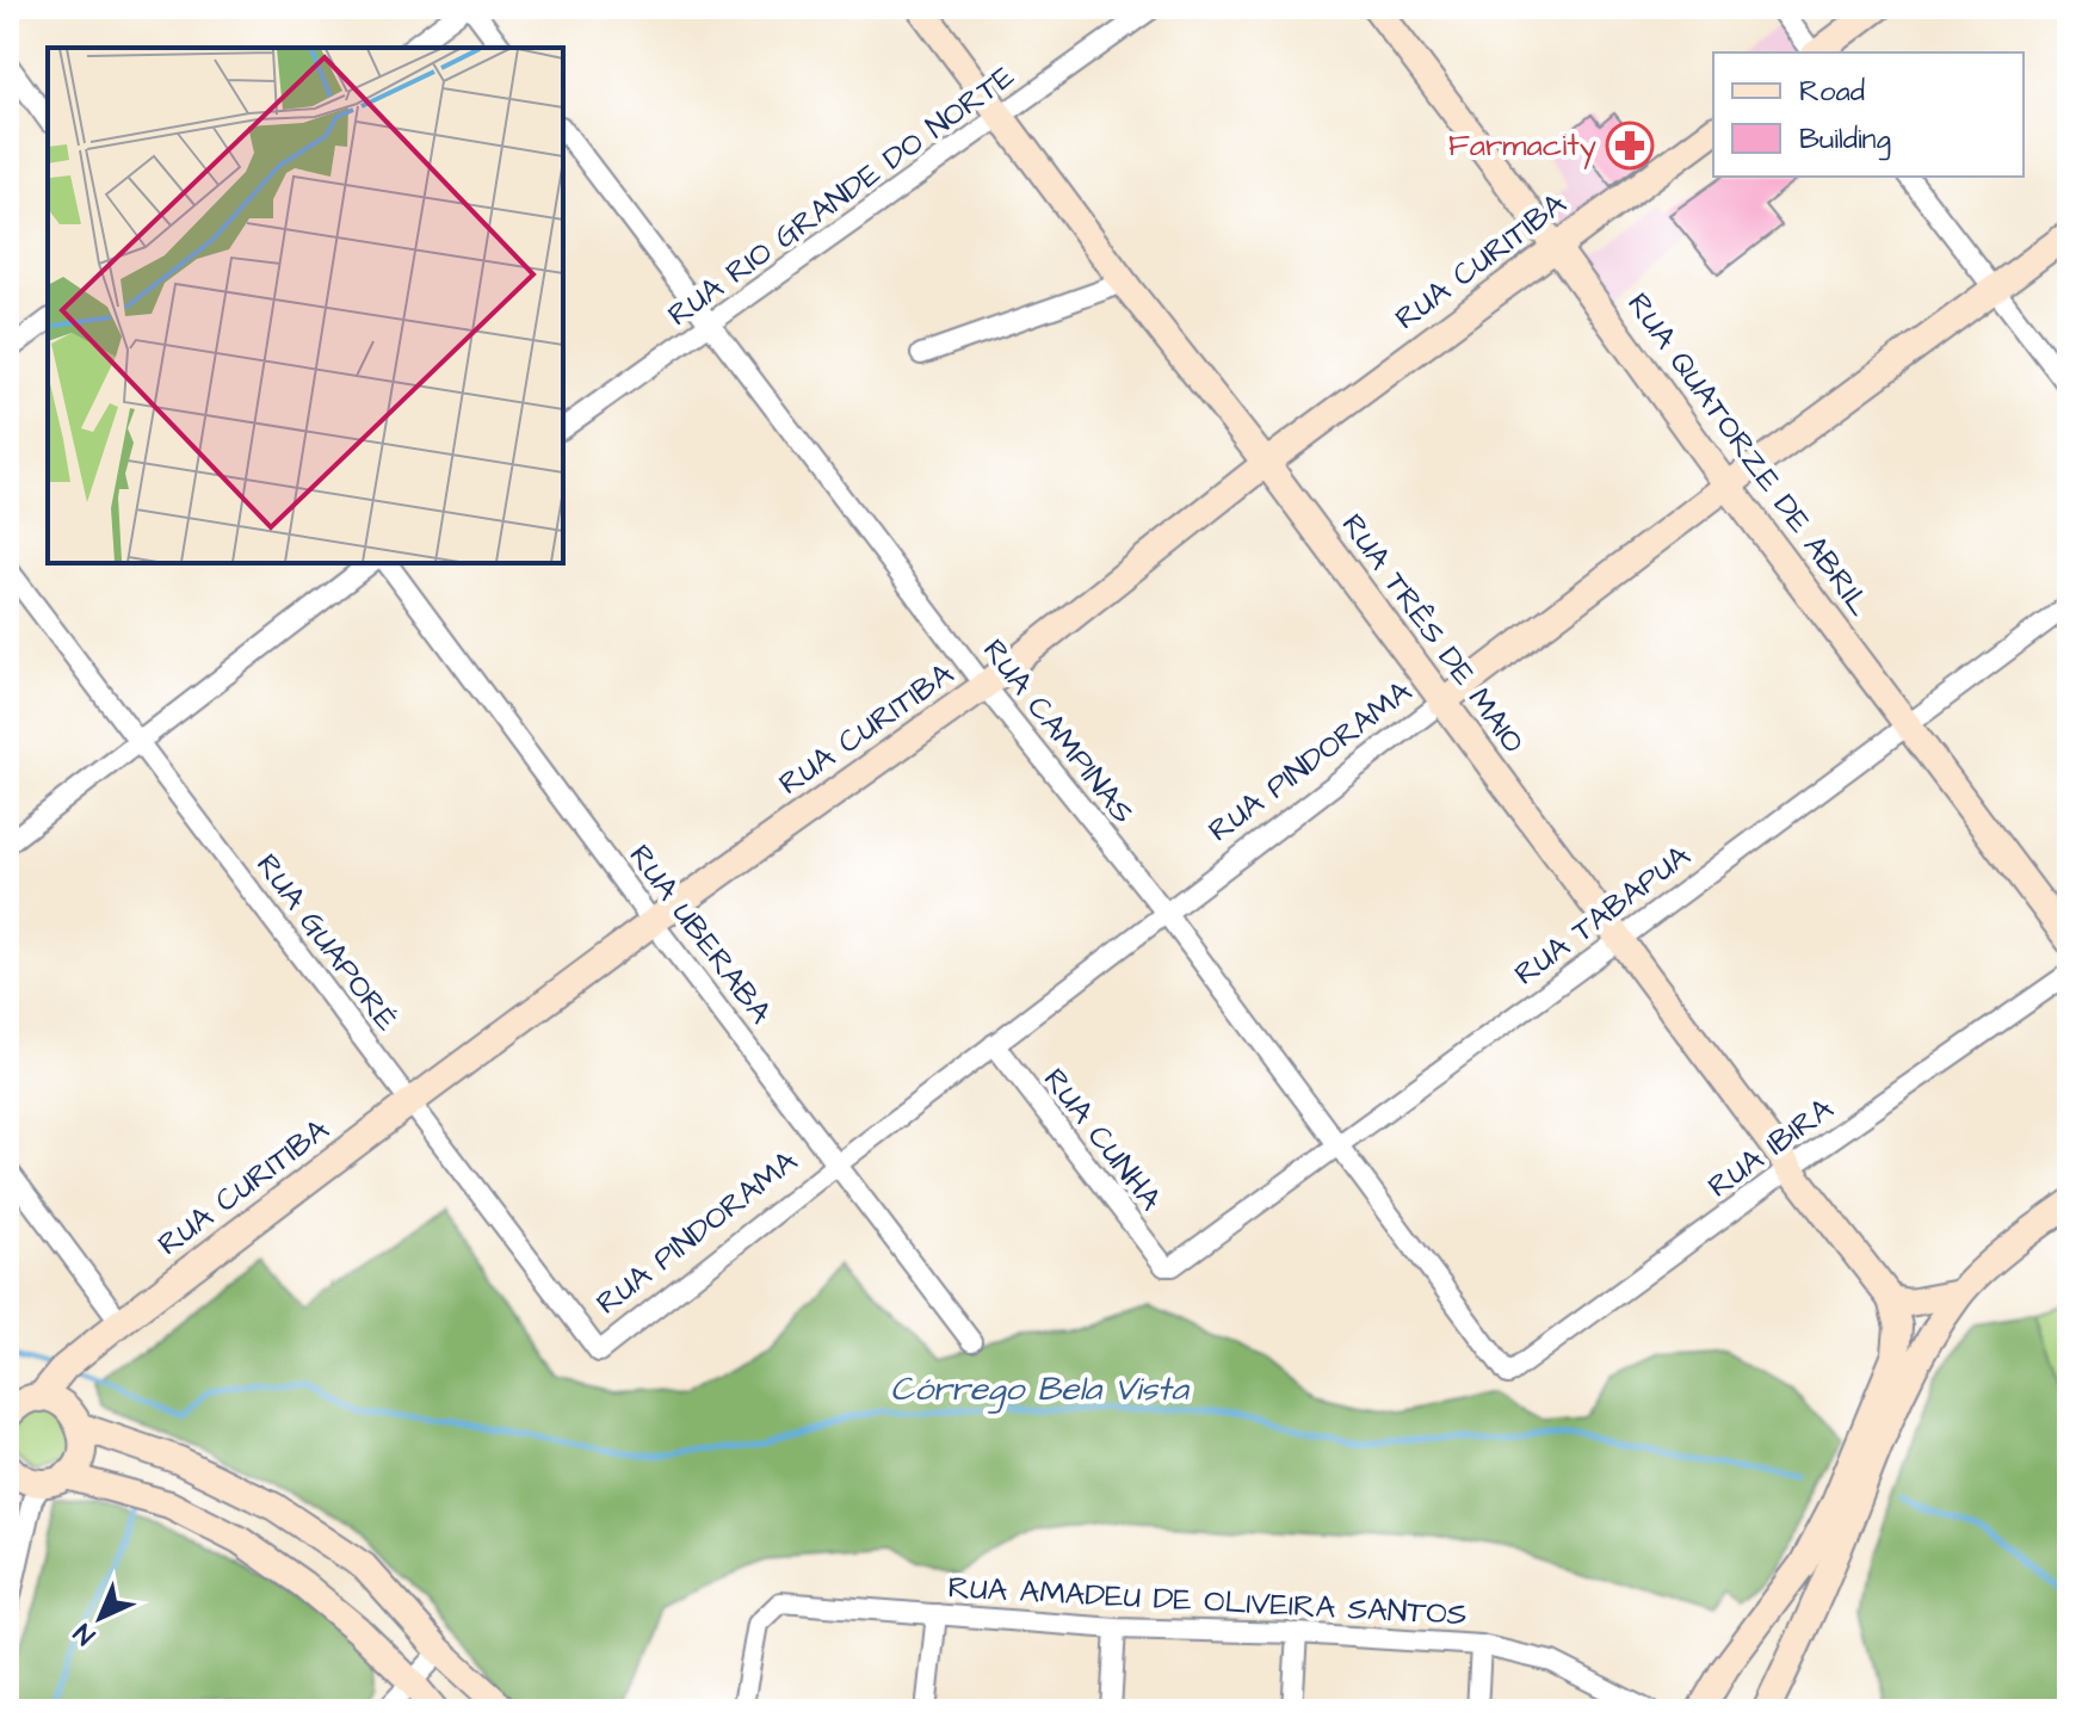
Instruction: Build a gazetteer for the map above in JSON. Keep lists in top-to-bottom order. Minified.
{"streets":{"street":["RUA RIO GRANDE DO NORTE","RUA CURITIBA","RUA QUATORZE DE ABRIL","RUA TRÊS DE MAIO","RUA CAMPINAS","RUA PINDORAMA","RUA TABAPUA","RUA UBERABA","RUA GUAPORÉ","RUA CUNHA","RUA IBIRA","RUA AMADEU DE OLIVEIRA SANTOS"]},"crossings":[["RUA RIO GRANDE DO NORTE","RUA TRÊS DE MAIO"],["RUA RIO GRANDE DO NORTE","RUA CAMPINAS"],["RUA CURITIBA","RUA QUATORZE DE ABRIL"],["RUA CURITIBA","RUA TRÊS DE MAIO"],["RUA CURITIBA","RUA CAMPINAS"],["RUA CURITIBA","RUA UBERABA"],["RUA CURITIBA","RUA GUAPORÉ"],["RUA QUATORZE DE ABRIL","RUA PINDORAMA"],["RUA QUATORZE DE ABRIL","RUA TABAPUA"],["RUA TRÊS DE MAIO","RUA PINDORAMA"],["RUA TRÊS DE MAIO","RUA TABAPUA"],["RUA TRÊS DE MAIO","RUA IBIRA"],["RUA CAMPINAS","RUA PINDORAMA"],["RUA CAMPINAS","RUA TABAPUA"],["RUA CAMPINAS","RUA IBIRA"],["RUA PINDORAMA","RUA UBERABA"],["RUA PINDORAMA","RUA GUAPORÉ"],["RUA PINDORAMA","RUA CUNHA"],["RUA TABAPUA","RUA CUNHA"]],"water":["Córrego Bela Vista"],"places":{"pharmacy":["Farmacity"]},"legend":["Road","Building"],"north":"bottom left"}
